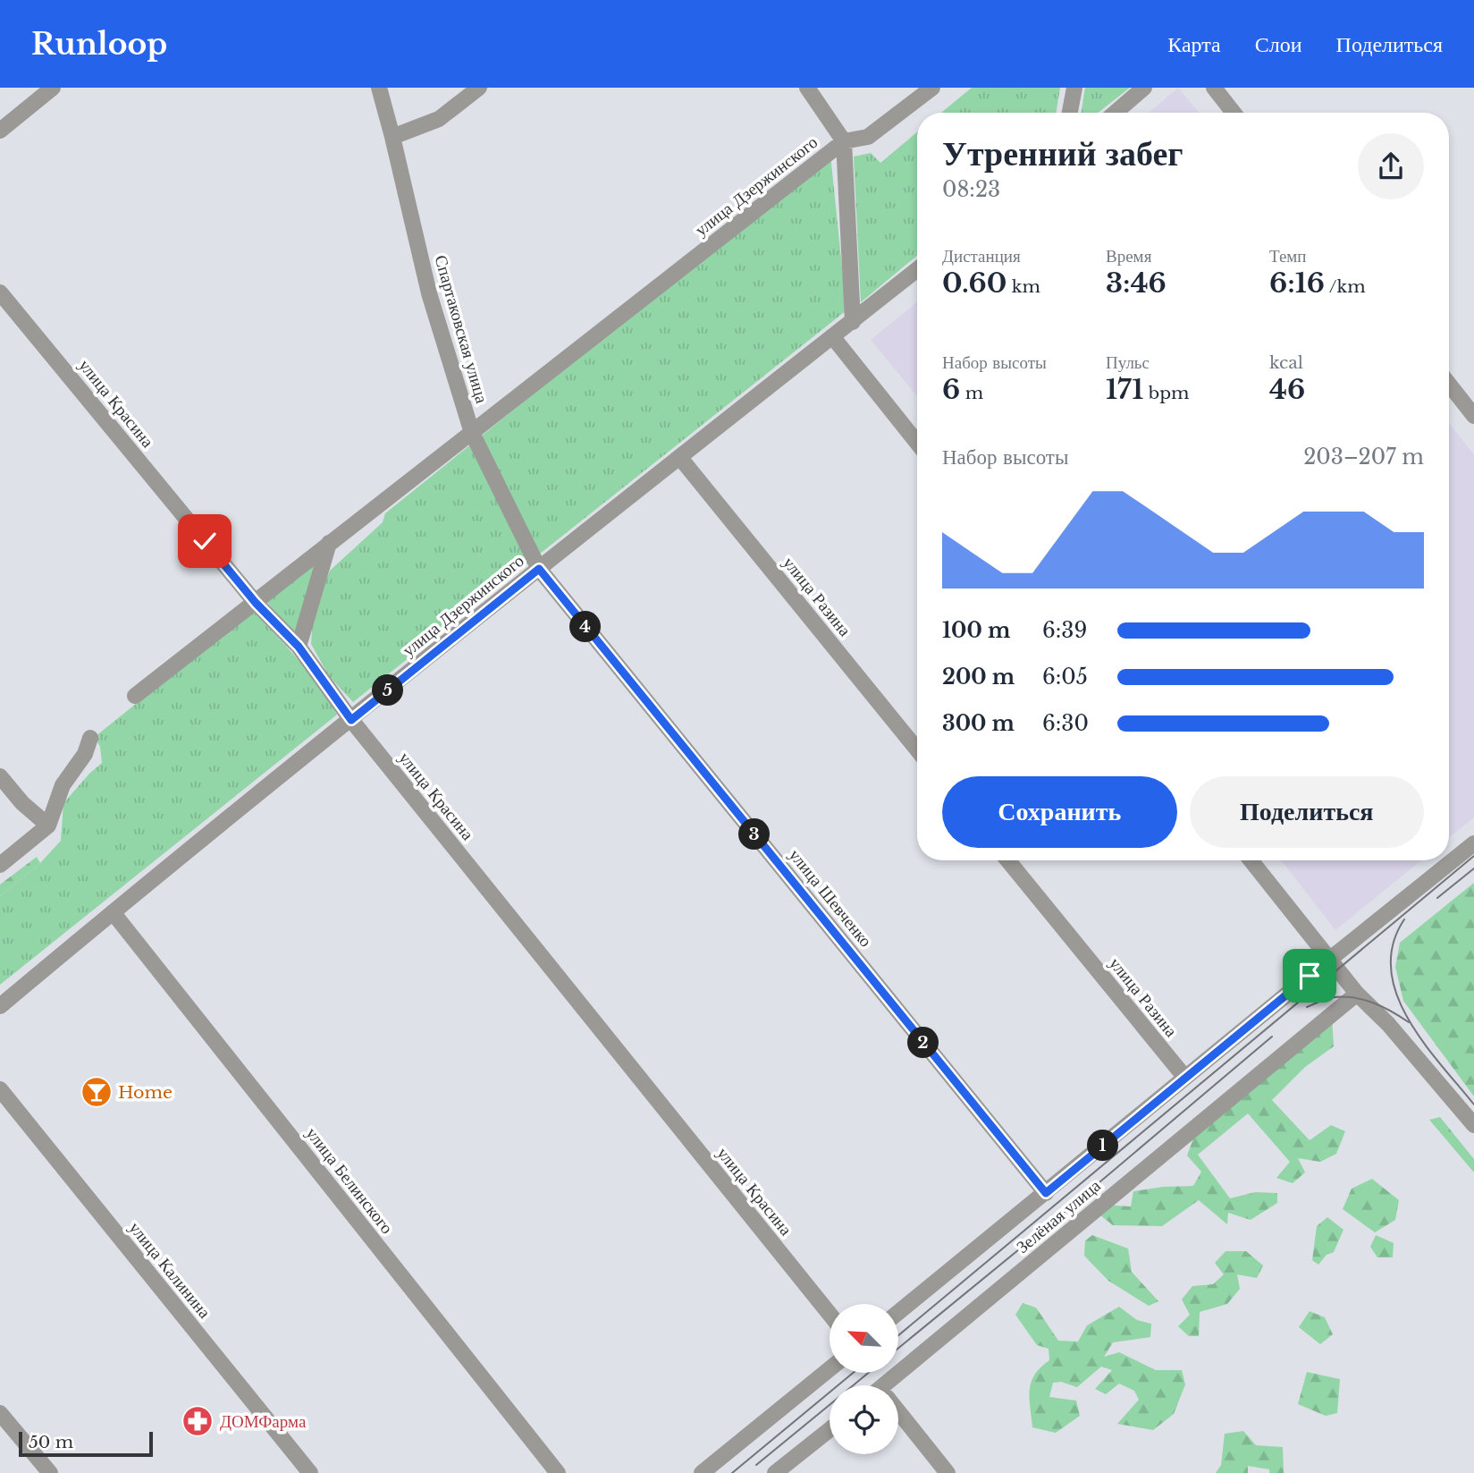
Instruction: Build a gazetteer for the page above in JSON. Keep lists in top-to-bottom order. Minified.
{"streets":{"street":["улица Дзержинского","Спартаковская улица","улица Красина","улица Разина","улица Шевченко","улица Белинского","Зелёная улица","улица Калинина"]},"crossings":[["улица Дзержинского","Спартаковская улица"],["улица Дзержинского","улица Красина"],["улица Дзержинского","улица Разина"],["улица Дзержинского","улица Шевченко"],["улица Дзержинского","улица Белинского"],["Спартаковская улица","улица Шевченко"],["улица Разина","Зелёная улица"],["улица Шевченко","Зелёная улица"]],"places":{"bar":["Home"],"pharmacy":["ДОМФарма"]},"scale_bar":"50 m","north":"top left","page":{"header":"Runloop","nav":["Карта","Слои","Поделиться"],"heading":["Утренний забег","08:23"],"stats":[["Дистанция","0.60 km"],["Время","3:46"],["Темп","6:16 /km"],["Набор высоты","6 m"],["Пульс","171 bpm"],["kcal","46"]],"chart":["Набор высоты","203–207 m"],"list":[{"name":"100 m","note":"6:39"},{"name":"200 m","note":"6:05"},{"name":"300 m","note":"6:30"}],"pins":["4","5","3","2","1"],"buttons":["Сохранить","Поделиться"],"scale":"50 m"}}
